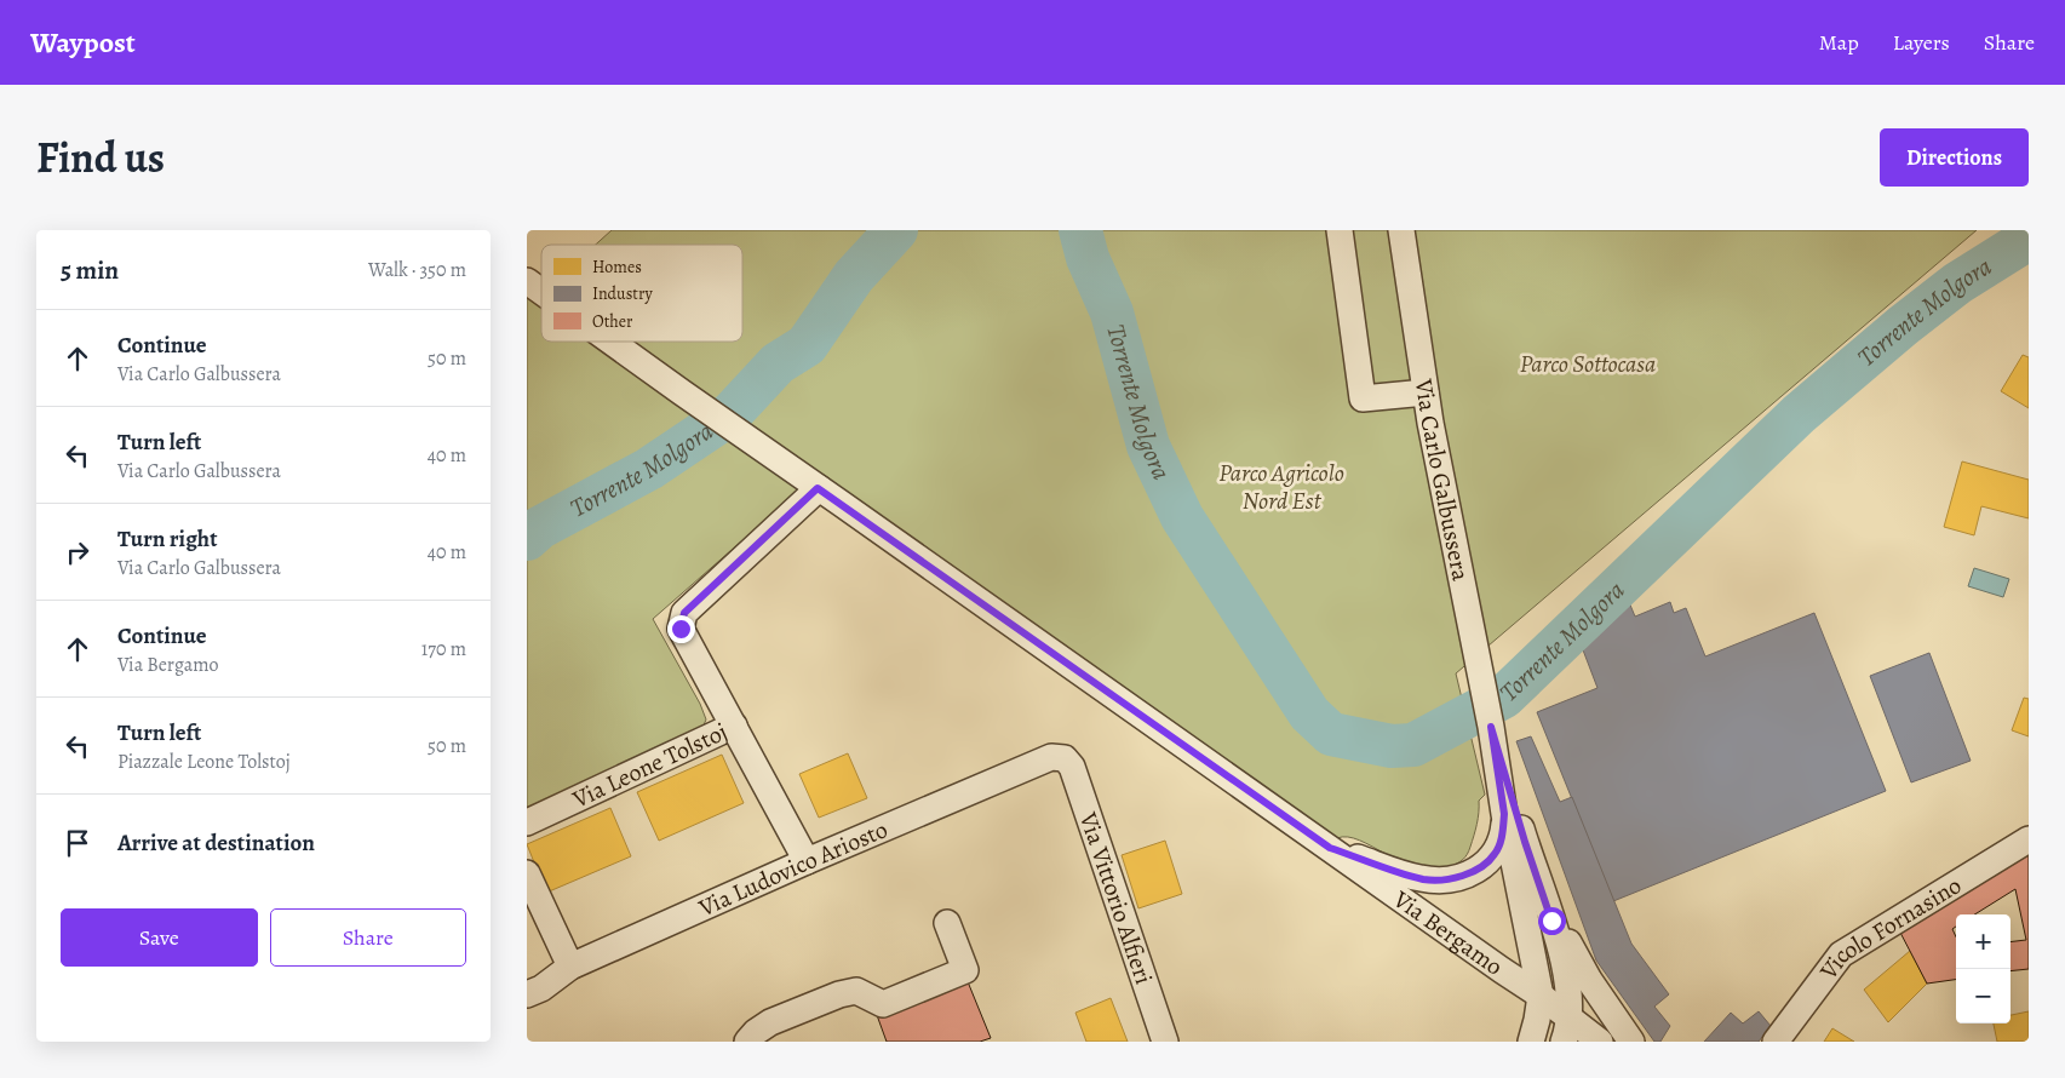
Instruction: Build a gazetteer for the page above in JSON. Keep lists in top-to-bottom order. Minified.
{"streets":{"street":["Via Carlo Galbussera","Via Leone Tolstoj","Via Ludovico Ariosto","Via Vittorio Alfieri","Vicolo Fornasino","Via Bergamo"]},"crossings":[["Via Carlo Galbussera","Via Bergamo"],["Via Leone Tolstoj","Via Ludovico Ariosto"],["Via Ludovico Ariosto","Via Vittorio Alfieri"]],"water":["Torrente Molgora"],"parks":["Parco Sottocasa","Parco Agricolo Nord Est"],"legend":["Homes","Industry","Other"],"page":{"header":"Waypost","nav":["Map","Layers","Share"],"title":"Find us","buttons":["Directions",["Save","Share"]],"heading":["5 min","Walk · 350 m"],"list":[["Continue","Via Carlo Galbussera","50 m"],["Turn left","Via Carlo Galbussera","40 m"],["Turn right","Via Carlo Galbussera","40 m"],["Continue","Via Bergamo","170 m"],["Turn left","Piazzale Leone Tolstoj","50 m"],"Arrive at destination"],"map_buttons":["+","−"]}}
